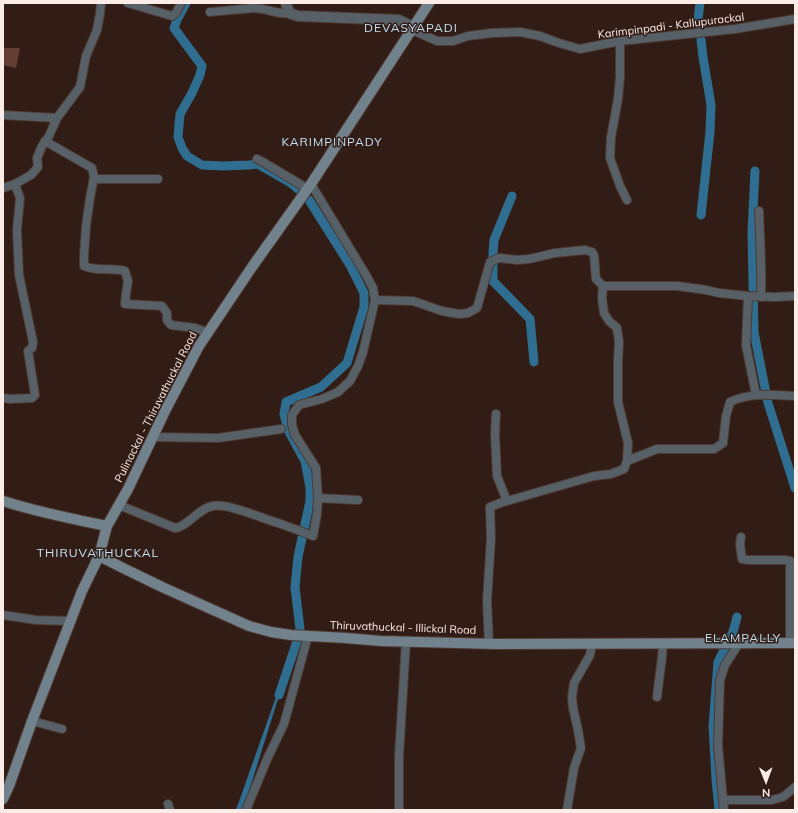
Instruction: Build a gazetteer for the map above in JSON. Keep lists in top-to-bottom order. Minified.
{"streets":{"main road":["Pulinackal - Thiruvathuckal Road","Thiruvathuckal - Illickal Road"],"street":["Karimpinpadi - Kallupurackal"]},"crossings":[["Pulinackal - Thiruvathuckal Road","Thiruvathuckal - Illickal Road"]],"districts":["DEVASYAPADI","KARIMPINPADY","THIRUVATHUCKAL","ELAMPALLY"],"north":"bottom"}
